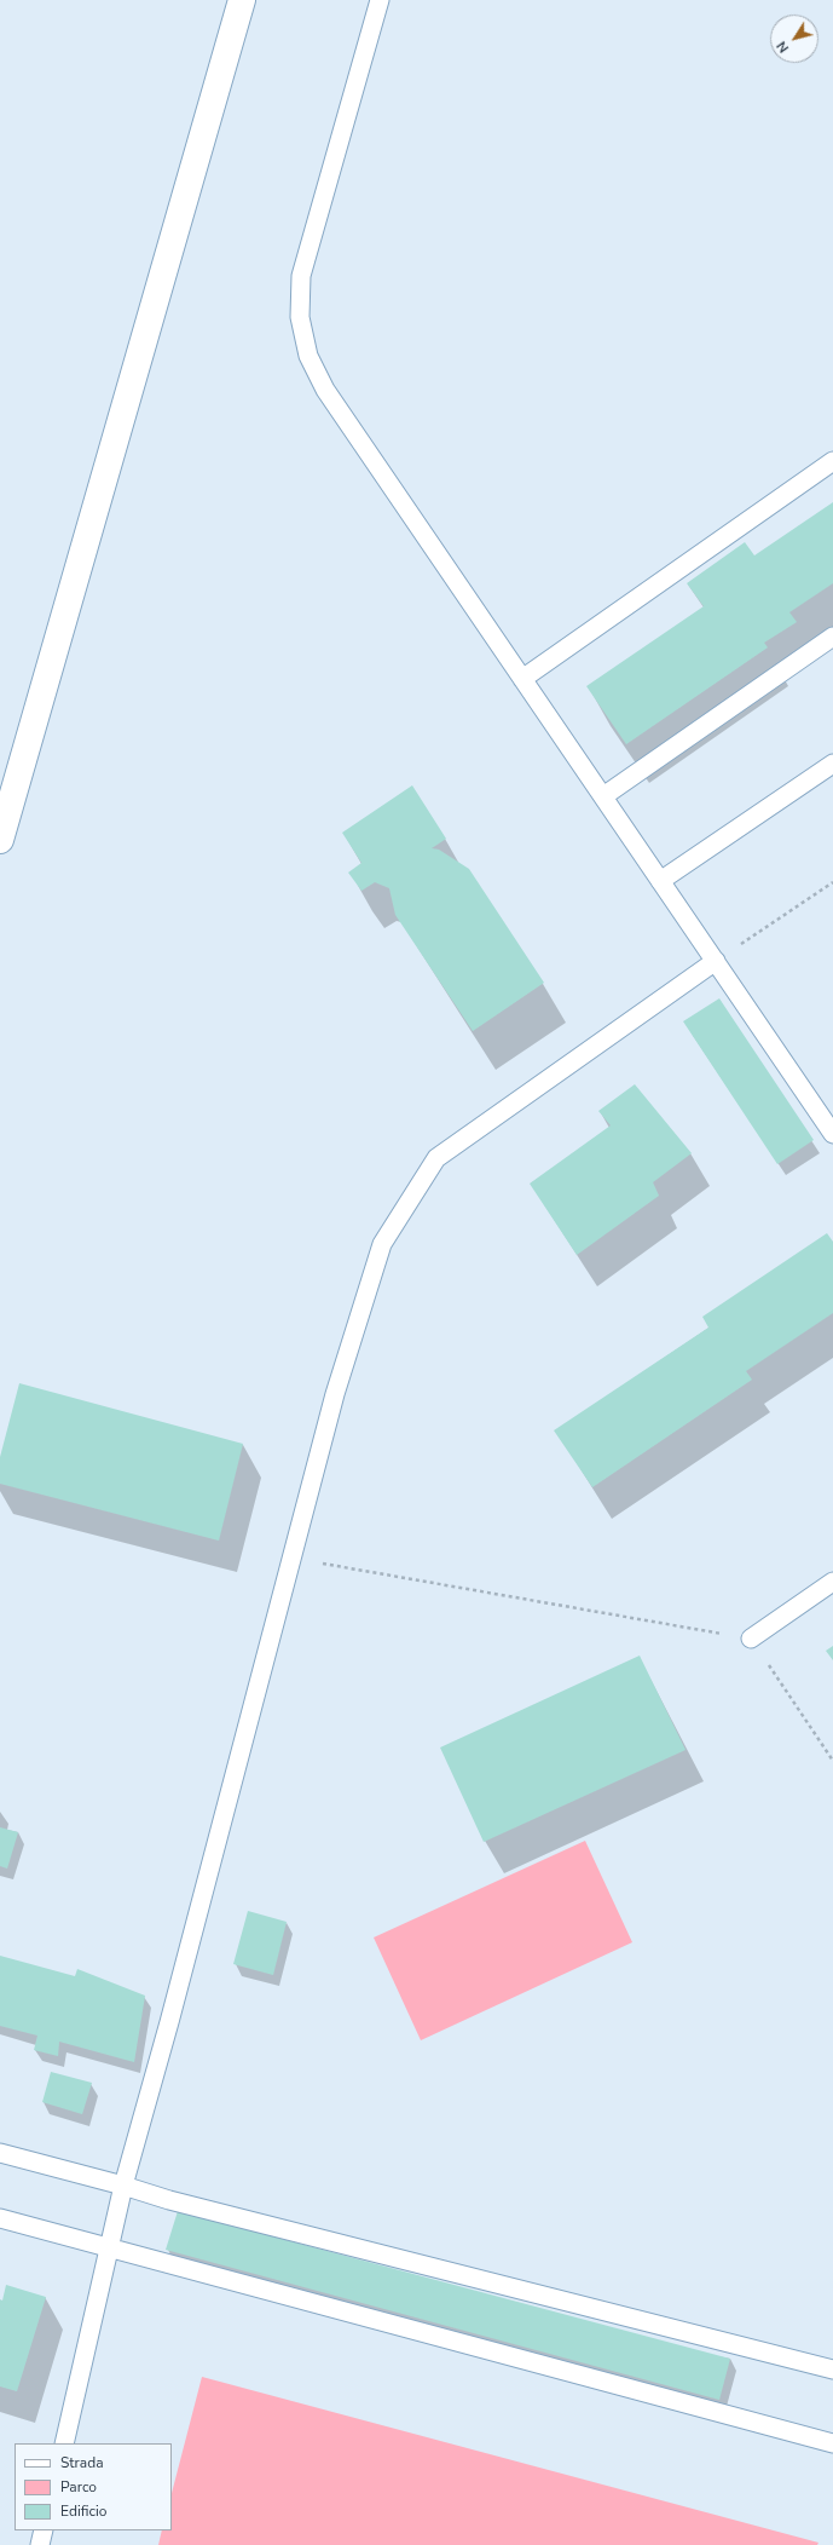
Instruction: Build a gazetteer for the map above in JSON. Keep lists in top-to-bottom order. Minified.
{"legend":["Strada","Parco","Edificio"],"north":"bottom left"}
